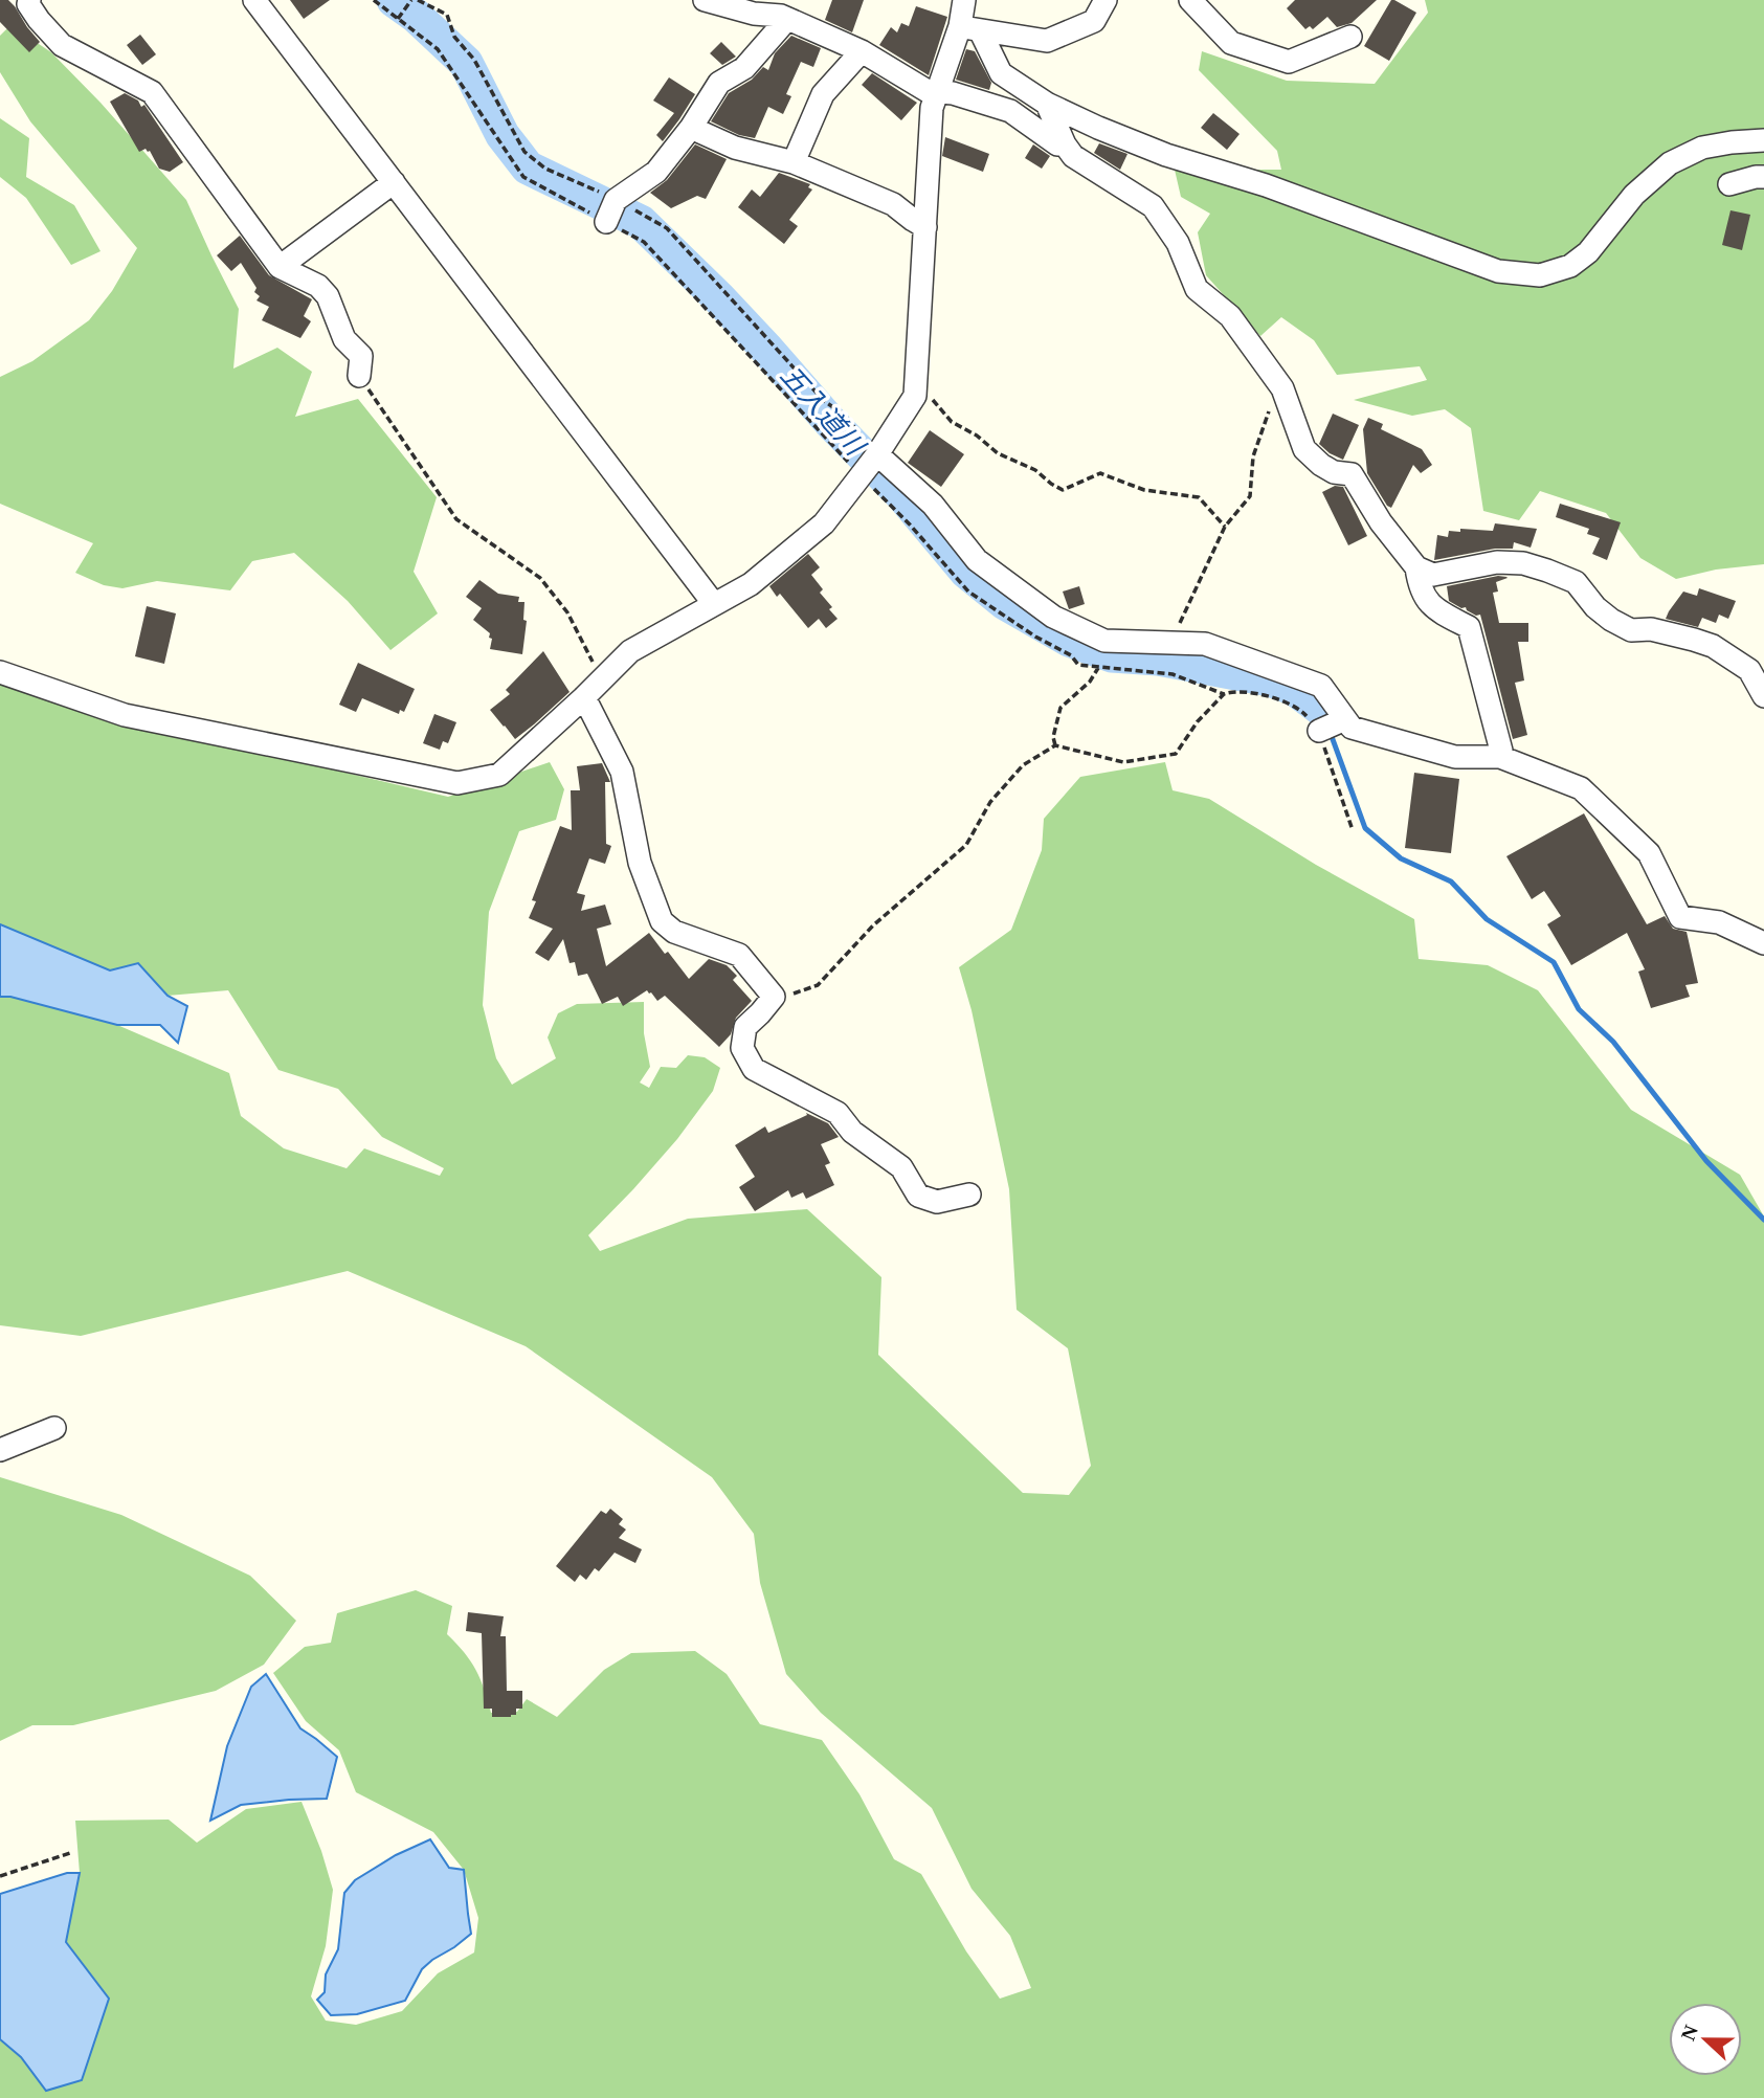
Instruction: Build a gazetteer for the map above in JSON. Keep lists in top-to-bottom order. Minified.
{"water":["五入道川"],"north":"left"}
